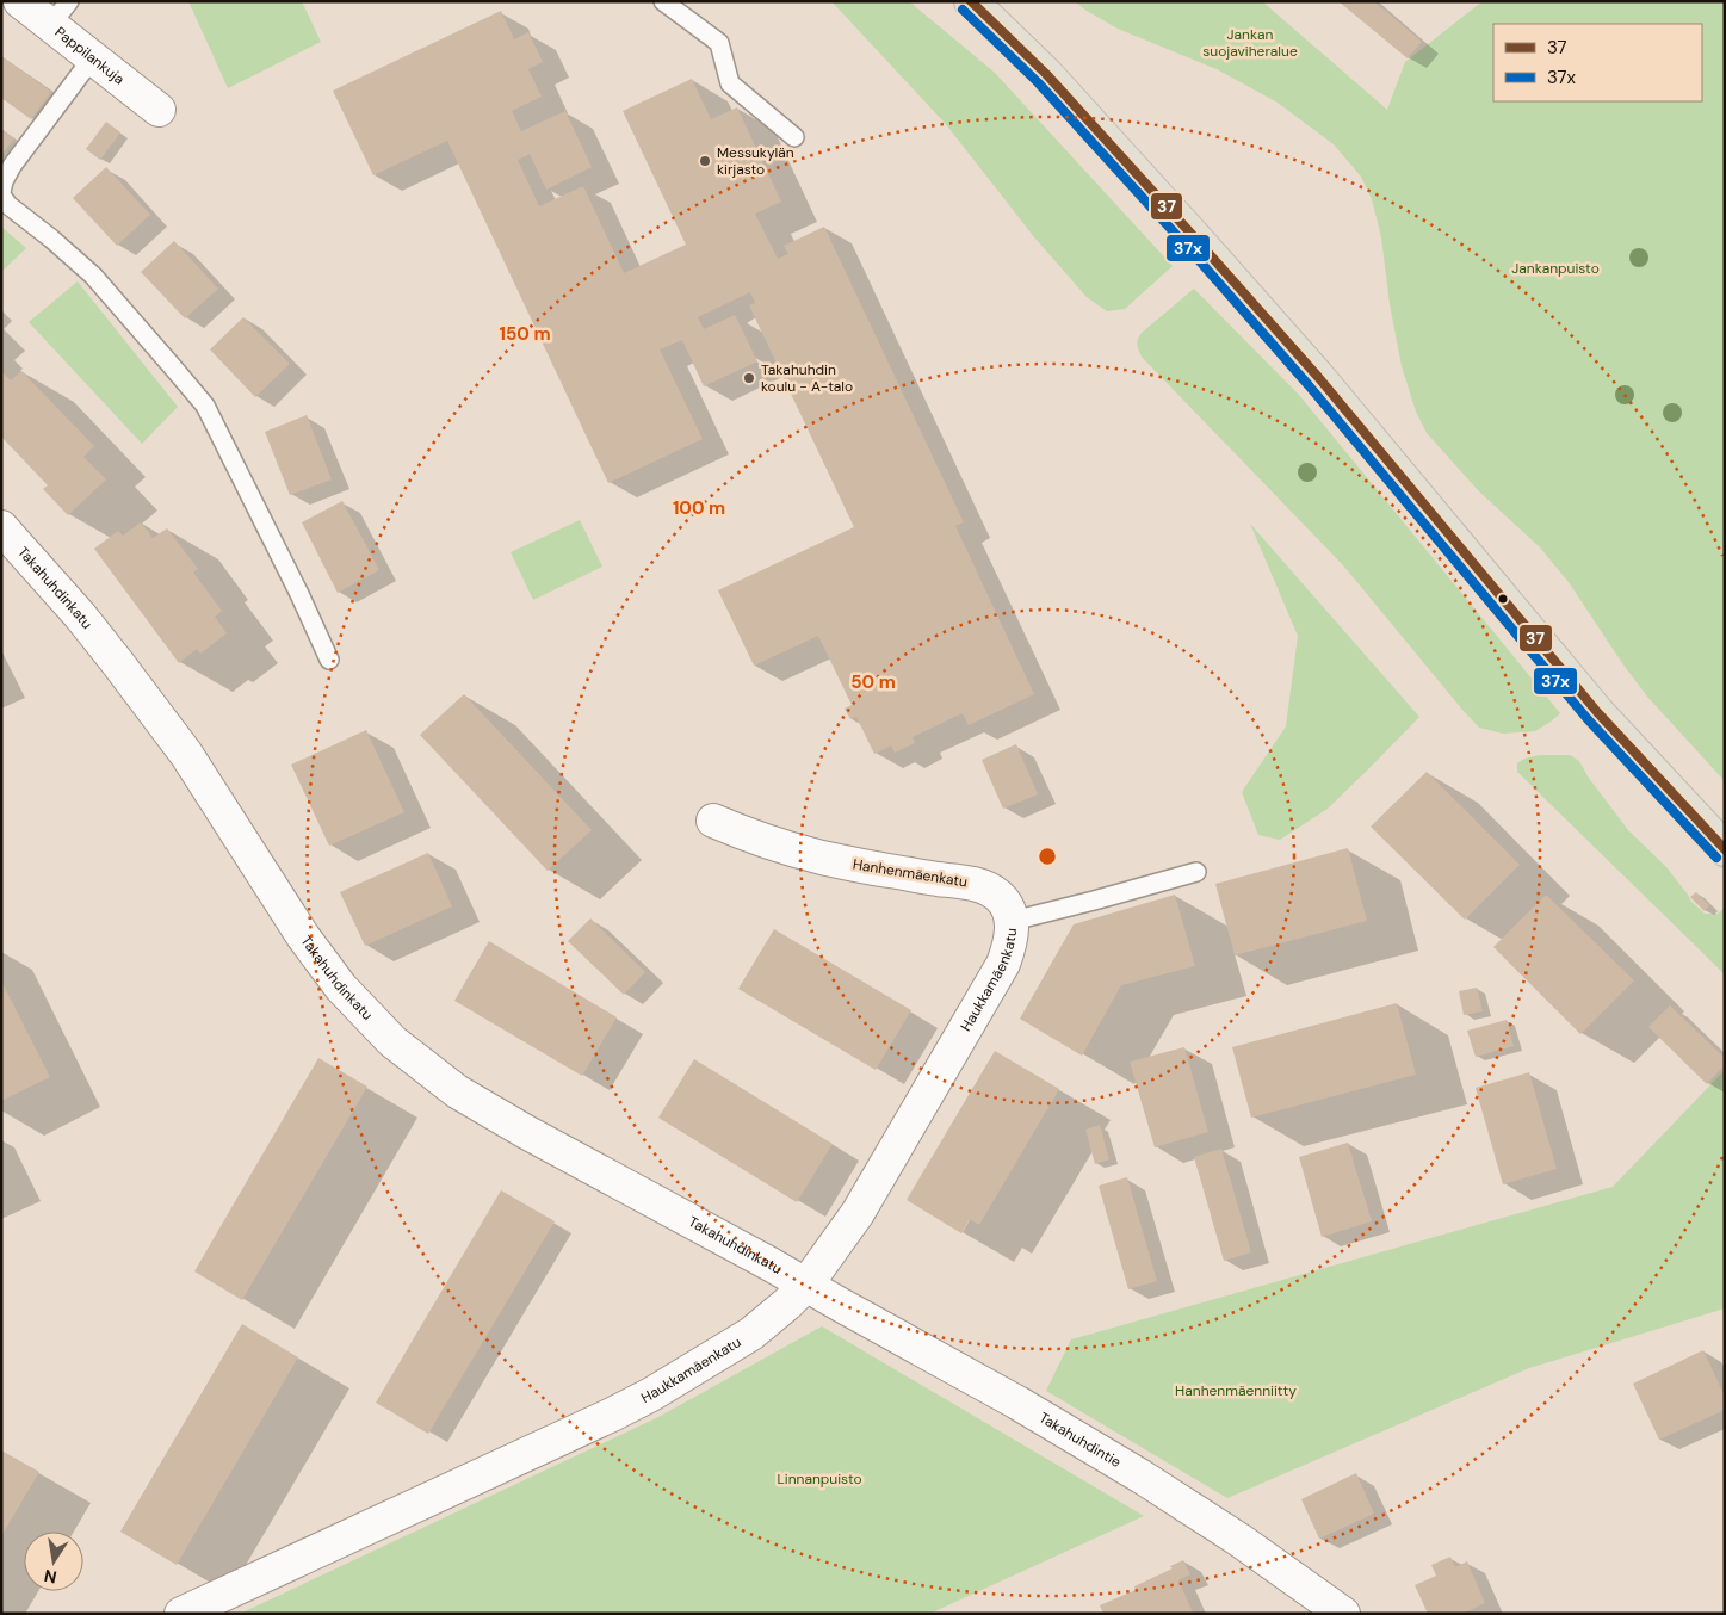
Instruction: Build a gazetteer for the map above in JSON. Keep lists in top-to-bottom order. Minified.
{"streets":{"street":["Pappilankuja","Takahuhdinkatu","Hanhenmäenkatu","Haukkamäenkatu","Takahuhdintie"]},"crossings":[["Takahuhdinkatu","Haukkamäenkatu"],["Takahuhdinkatu","Takahuhdintie"],["Hanhenmäenkatu","Haukkamäenkatu"],["Haukkamäenkatu","Takahuhdintie"]],"parks":["Jankan suojaviheralue","Jankanpuisto","Hanhenmäenniitty","Linnanpuisto"],"places":["Messukylän kirjasto","Takahuhdin koulu - A-talo"],"lines":["transit line 37","transit line 37x"],"legend":["37","37x"],"north":"bottom","rings":["150 m","100 m","50 m"]}
